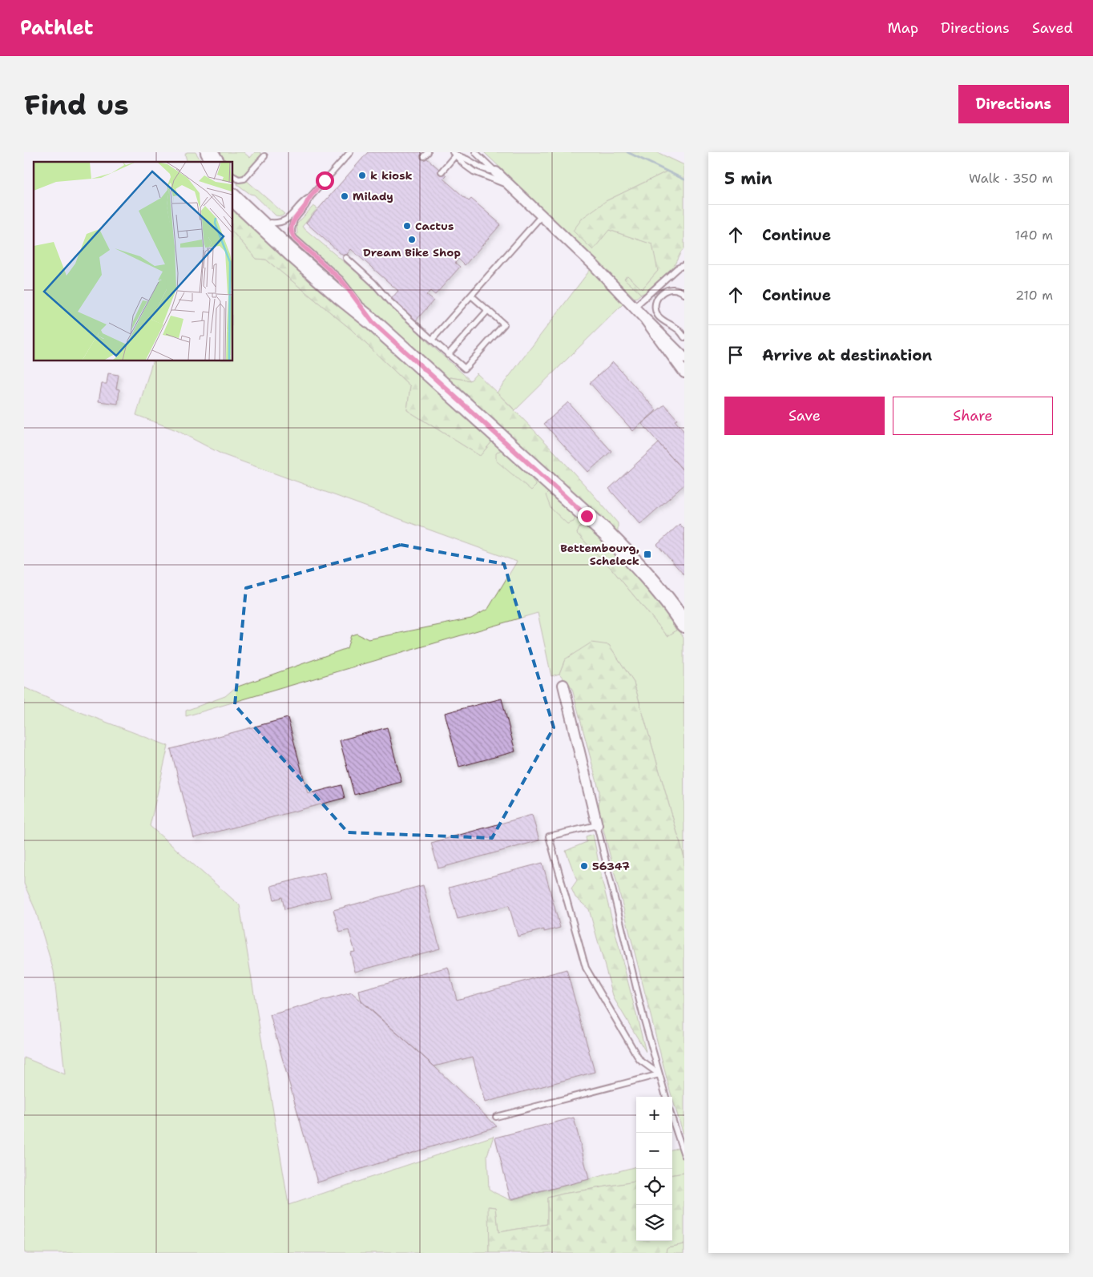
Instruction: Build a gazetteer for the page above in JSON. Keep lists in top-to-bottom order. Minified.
{"places":{"other":["k kiosk","Milady","Cactus","Dream Bike Shop","56347"],"transit":["Bettembourg, Scheleck"]},"page":{"header":"Pathlet","nav":["Map","Directions","Saved"],"buttons":["Directions",["Save","Share"]],"title":"Find us","heading":["5 min","Walk · 350 m"],"list":[["Continue","140 m"],["Continue","210 m"],"Arrive at destination"],"map_buttons":["+","−"]}}
